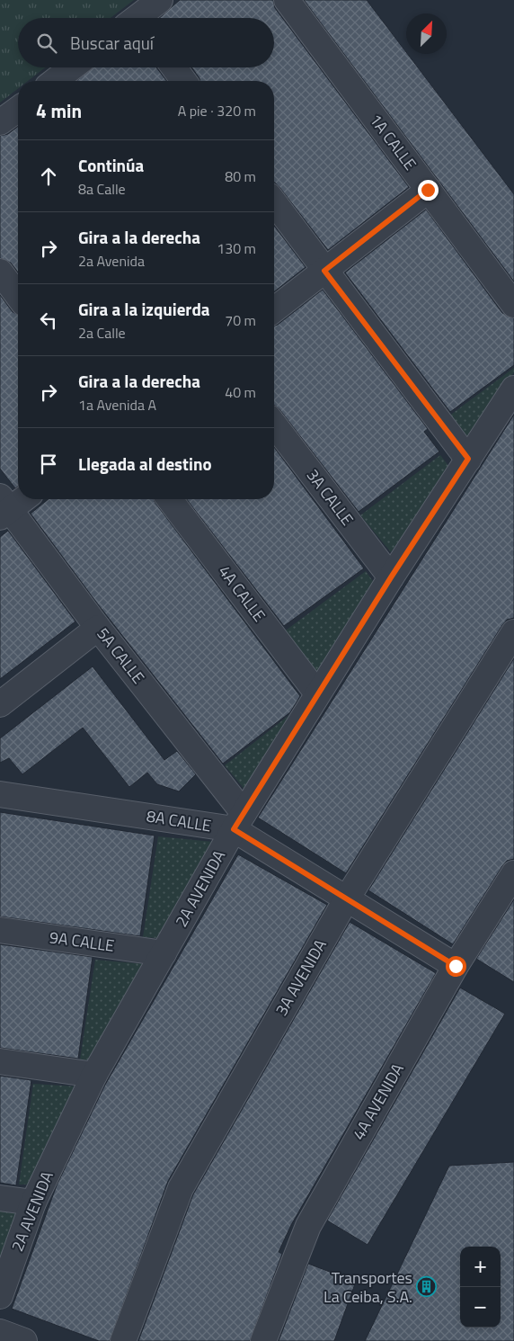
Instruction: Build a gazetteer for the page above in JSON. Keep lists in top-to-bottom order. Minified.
{"streets":{"street":["1A CALLE","3A CALLE","4A CALLE","5A CALLE","8A CALLE","2A AVENIDA","9A CALLE","3A AVENIDA","4A AVENIDA"]},"crossings":[["3A CALLE","2A AVENIDA"],["4A CALLE","2A AVENIDA"],["5A CALLE","8A CALLE"],["5A CALLE","2A AVENIDA"],["8A CALLE","2A AVENIDA"],["8A CALLE","3A AVENIDA"],["8A CALLE","4A AVENIDA"],["2A AVENIDA","9A CALLE"]],"places":{"building":["Transportes La Ceiba, S.A."]},"north":"top right","page":{"search":"Buscar aquí","heading":["4 min","A pie · 320 m"],"list":[["Continúa","8a Calle","80 m"],["Gira a la derecha","2a Avenida","130 m"],["Gira a la izquierda","2a Calle","70 m"],["Gira a la derecha","1a Avenida A","40 m"],"Llegada al destino"],"map_buttons":["+","−"]}}
